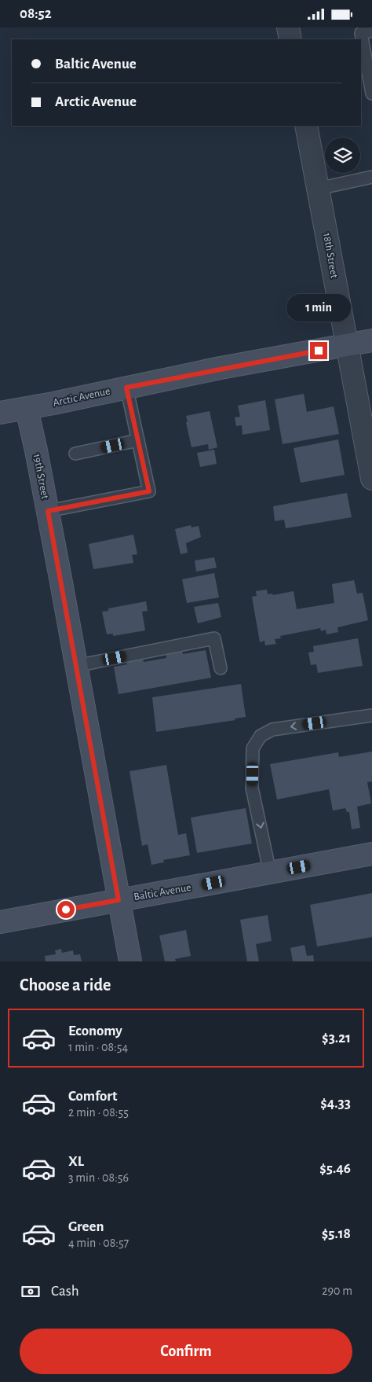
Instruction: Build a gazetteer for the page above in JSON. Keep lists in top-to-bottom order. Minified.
{"streets":{"street":["18th Street","Arctic Avenue","19th Street","Baltic Avenue"]},"crossings":[["18th Street","Arctic Avenue"],["Arctic Avenue","19th Street"],["19th Street","Baltic Avenue"]],"page":{"status":"08:52","banner":["Baltic Avenue","Arctic Avenue"],"bubble":"1 min","heading":"Choose a ride","list":[{"name":"Economy","note":"1 min · 08:54","value":"$3.21"},{"name":"Comfort","note":"2 min · 08:55","value":"$4.33"},{"name":"XL","note":"3 min · 08:56","value":"$5.46"},{"name":"Green","note":"4 min · 08:57","value":"$5.18"}],"pay":["Cash","290 m"],"buttons":"Confirm"}}
